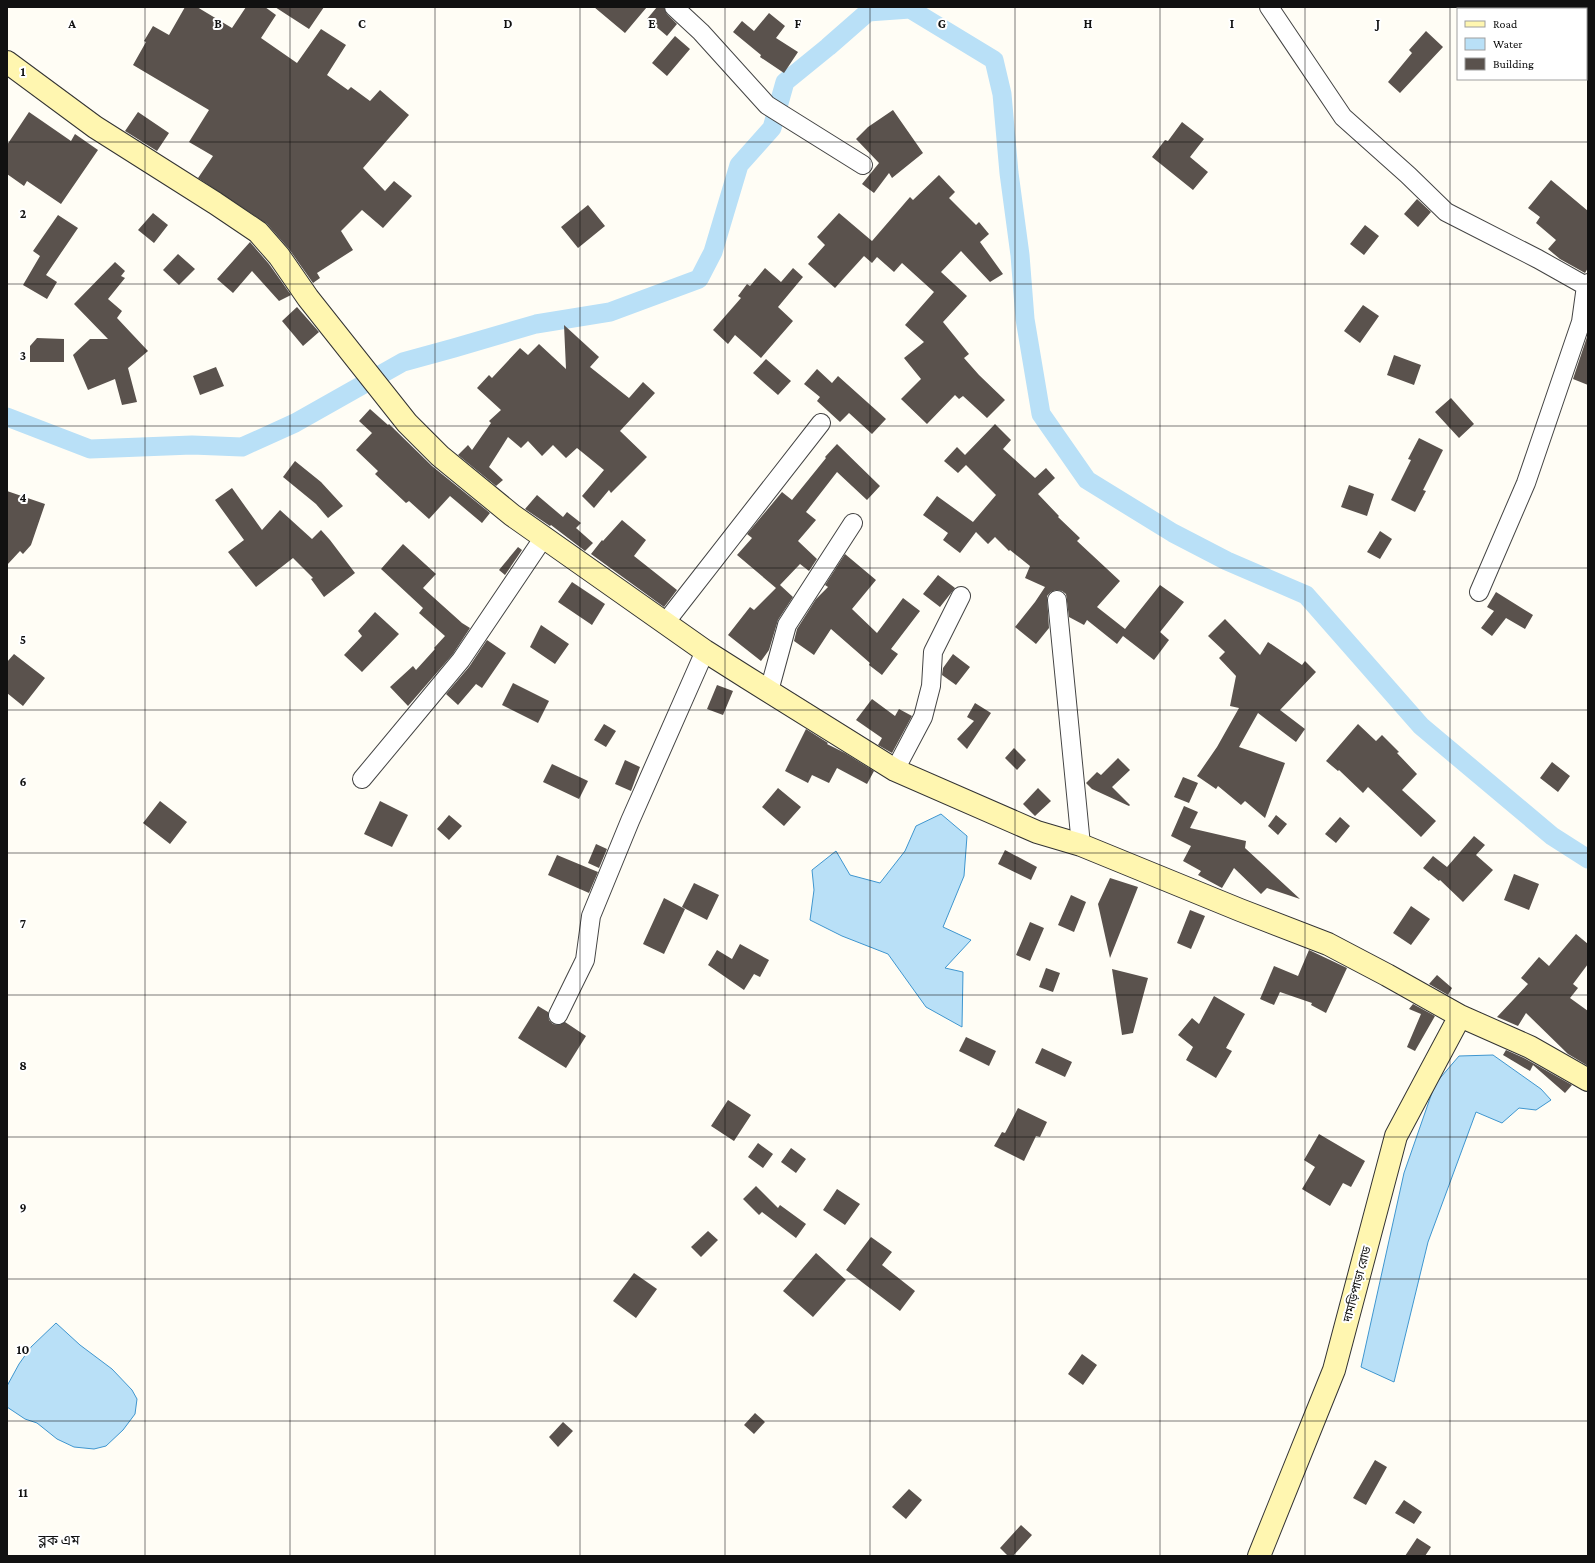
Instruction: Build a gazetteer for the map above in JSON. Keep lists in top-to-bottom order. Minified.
{"streets":{"street":["দামড়িপাড়া রোড"]},"districts":["ব্লক এম"],"legend":["Road","Water","Building"],"grid":{"columns":["A","B","C","D","E","F","G","H","I","J"],"rows":["1","2","3","4","5","6","7","8","9","10","11"]}}
